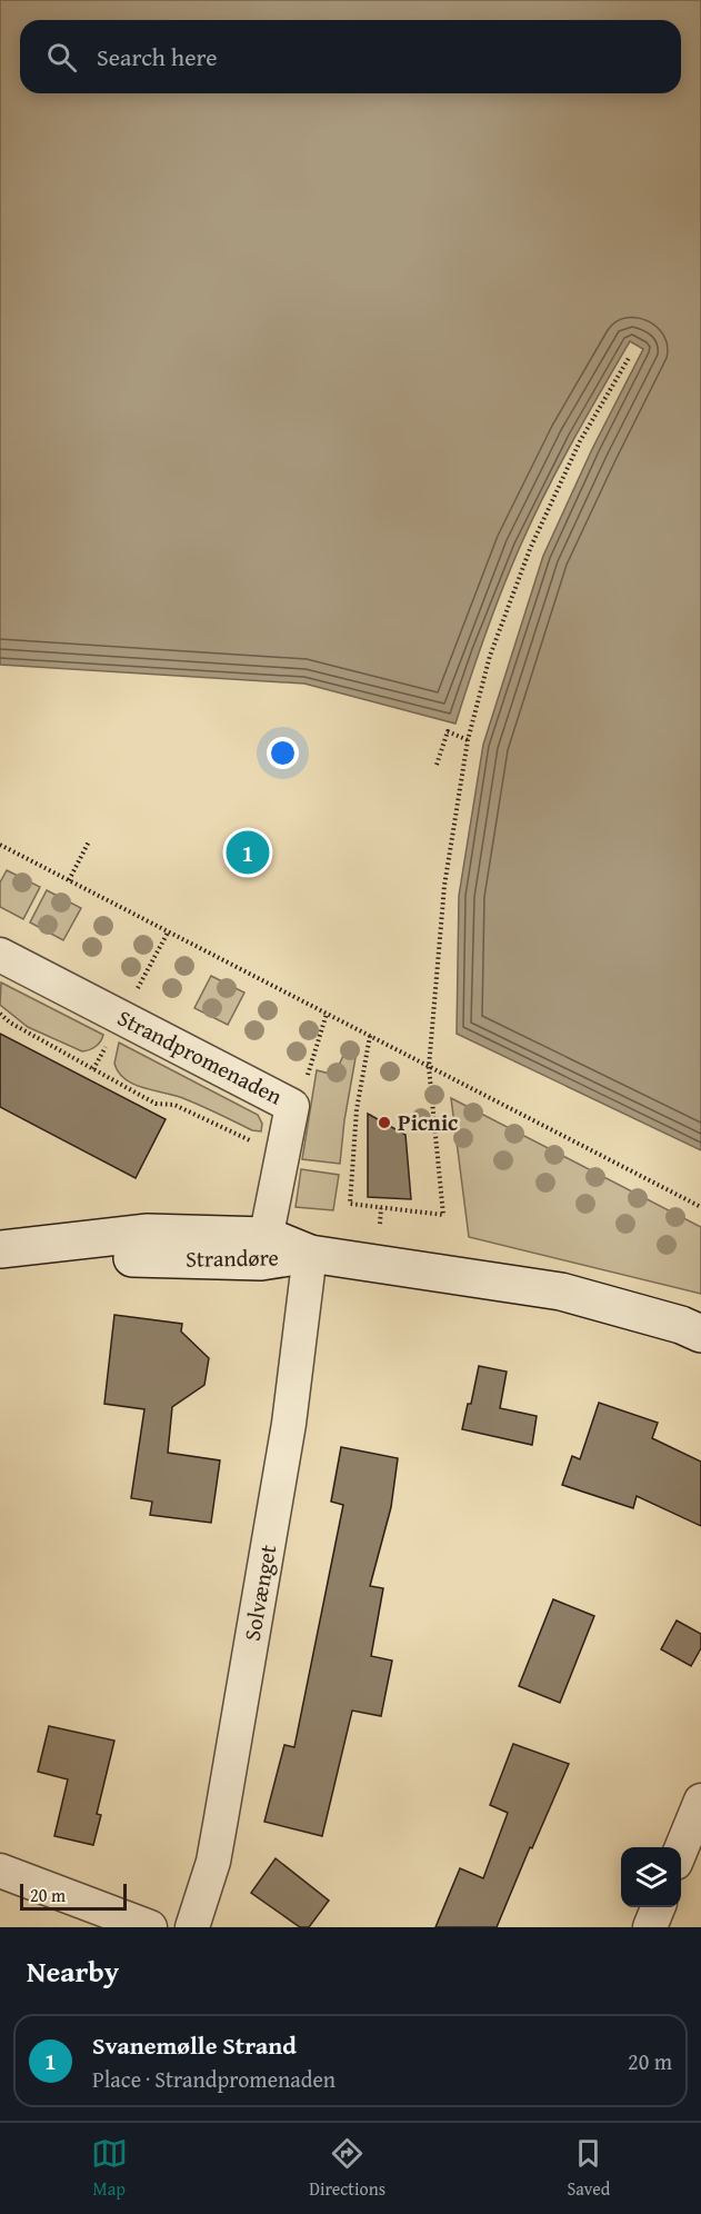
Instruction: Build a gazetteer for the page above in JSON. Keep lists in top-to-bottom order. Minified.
{"streets":{"street":["Strandpromenaden","Strandøre","Solvænget"]},"crossings":[["Strandpromenaden","Strandøre"],["Strandøre","Solvænget"]],"places":["Picnic"],"scale_bar":"20 m","page":{"search":"Search here","pins":"1","scale":"20 m","heading":"Nearby","list":[{"mark":"1","name":"Svanemølle Strand","note":"Place · Strandpromenaden","value":"20 m"}],"nav":["Map","Directions","Saved"]}}
